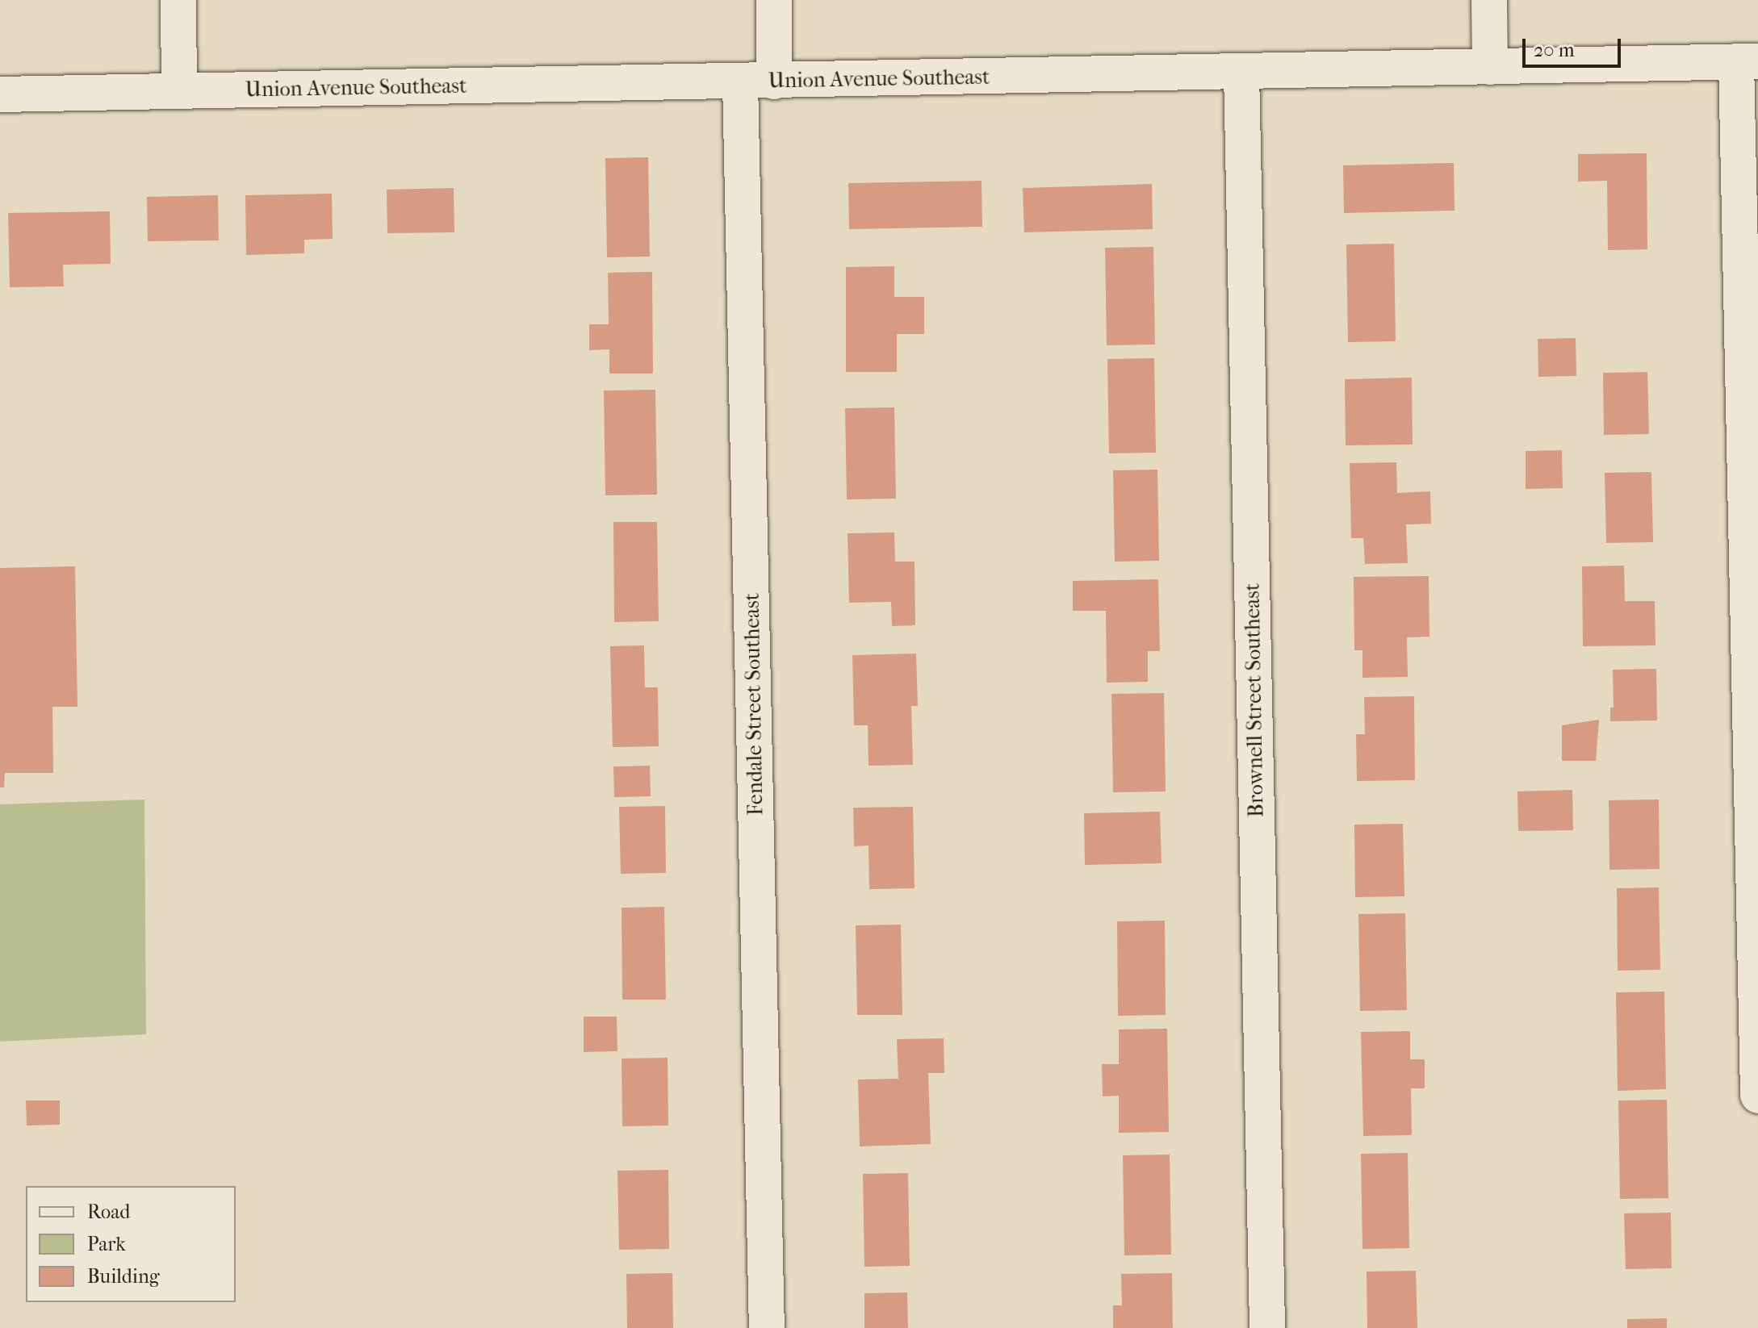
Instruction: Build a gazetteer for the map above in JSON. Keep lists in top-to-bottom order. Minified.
{"streets":{"street":["Union Avenue Southeast","Brownell Street Southeast","Fendale Street Southeast"]},"crossings":[["Union Avenue Southeast","Brownell Street Southeast"],["Union Avenue Southeast","Fendale Street Southeast"]],"legend":["Road","Park","Building"],"scale_bar":"20 m"}
